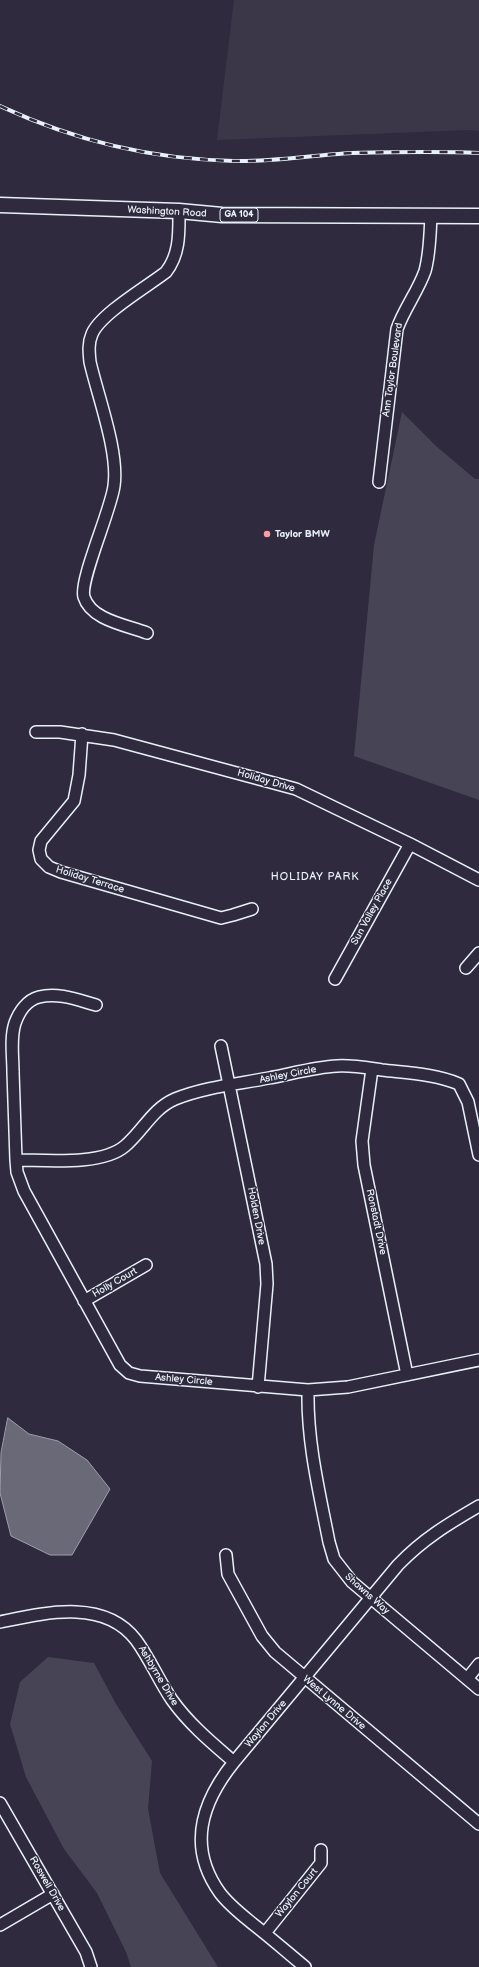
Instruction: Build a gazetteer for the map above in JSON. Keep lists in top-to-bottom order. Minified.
{"streets":{"main road":["Washington Road","GA 104"],"street":["Ann Taylor Boulevard","Holiday Drive","Holiday Terrace","Sun Valley Place","Ashley Circle","Holden Drive","Ronstadt Drive","Holly Court","Shawns Way","Ashbyrne Drive","West Lynne Drive","Waylon Drive","Roswell Drive","Waylon Court"]},"crossings":[["Washington Road","Ann Taylor Boulevard"],["Holiday Drive","Holiday Terrace"],["Holiday Drive","Sun Valley Place"],["Ashley Circle","Holden Drive"],["Ashley Circle","Ronstadt Drive"],["Ashley Circle","Holly Court"],["Ashley Circle","Shawns Way"],["Shawns Way","Waylon Drive"],["Ashbyrne Drive","Waylon Drive"],["West Lynne Drive","Waylon Drive"],["Waylon Drive","Waylon Court"]],"districts":["HOLIDAY PARK"],"places":["Taylor BMW"]}
